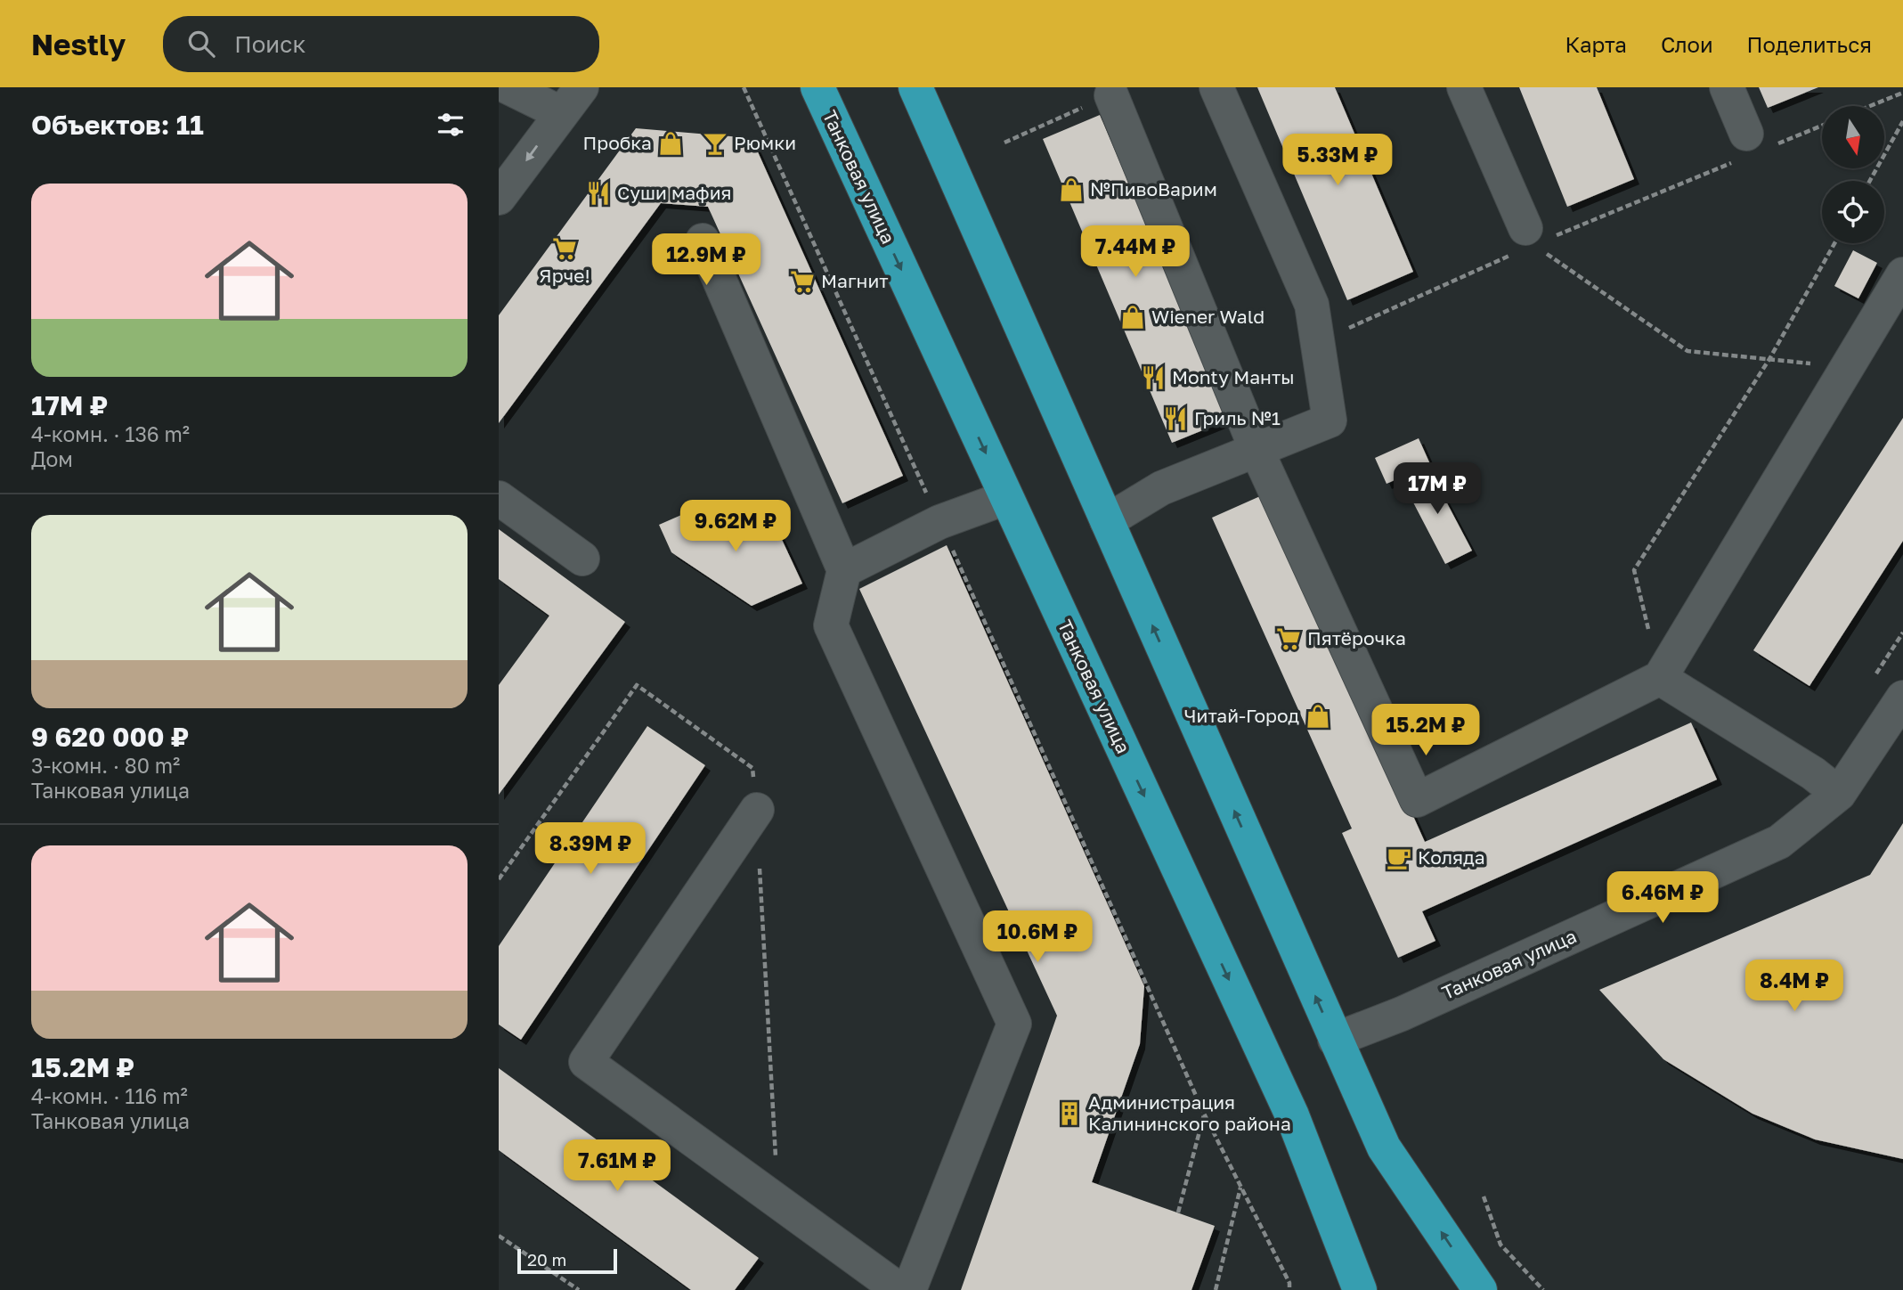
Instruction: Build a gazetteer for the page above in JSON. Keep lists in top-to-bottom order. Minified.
{"streets":{"highway":["Танковая улица"]},"places":{"shop":["Пробка","№ПивоВарим","Wiener Wald","Читай-Город"],"bar":["Рюмки"],"restaurant":["Суши мафия","Monty Манты","Гриль №1"],"supermarket":["Ярче!","Магнит","Пятёрочка"],"cafe":["Коляда"],"building":["Администрация Калининского района"]},"scale_bar":"20 m","north":"bottom","page":{"header":"Nestly","search":"Поиск","nav":["Карта","Слои","Поделиться"],"heading":"Объектов: 11","price":["5.33M ₽","7.44M ₽","12.9M ₽","17M ₽","9.62M ₽","15.2M ₽","8.39M ₽","6.46M ₽","10.6M ₽","8.4M ₽","7.61M ₽"],"list":[{"name":"17M ₽","note":"4-комн. · 136 m² · Дом"},{"name":"9 620 000 ₽","note":"3-комн. · 80 m² · Танковая улица"},{"name":"15.2M ₽","note":"4-комн. · 116 m² · Танковая улица"}],"scale":"20 m"}}
